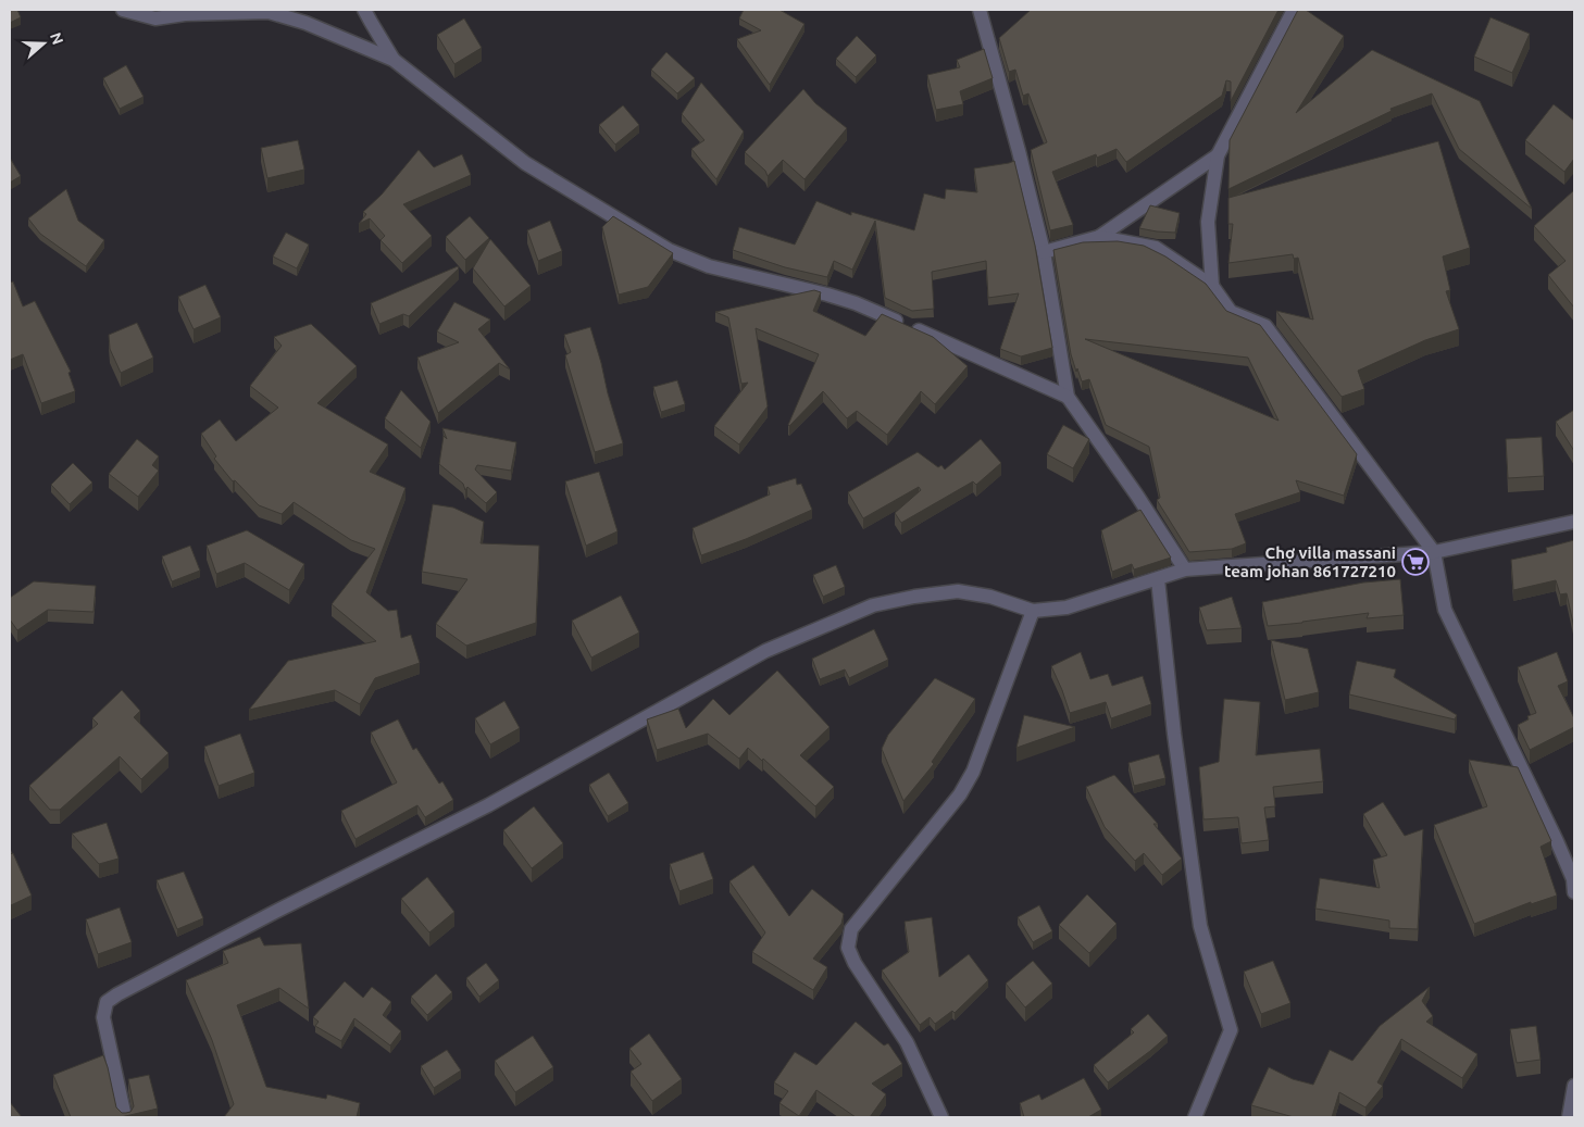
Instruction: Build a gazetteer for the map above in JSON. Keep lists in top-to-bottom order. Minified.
{"places":{"supermarket":["Chợ villa massani team johan 861727210"]},"north":"right"}
